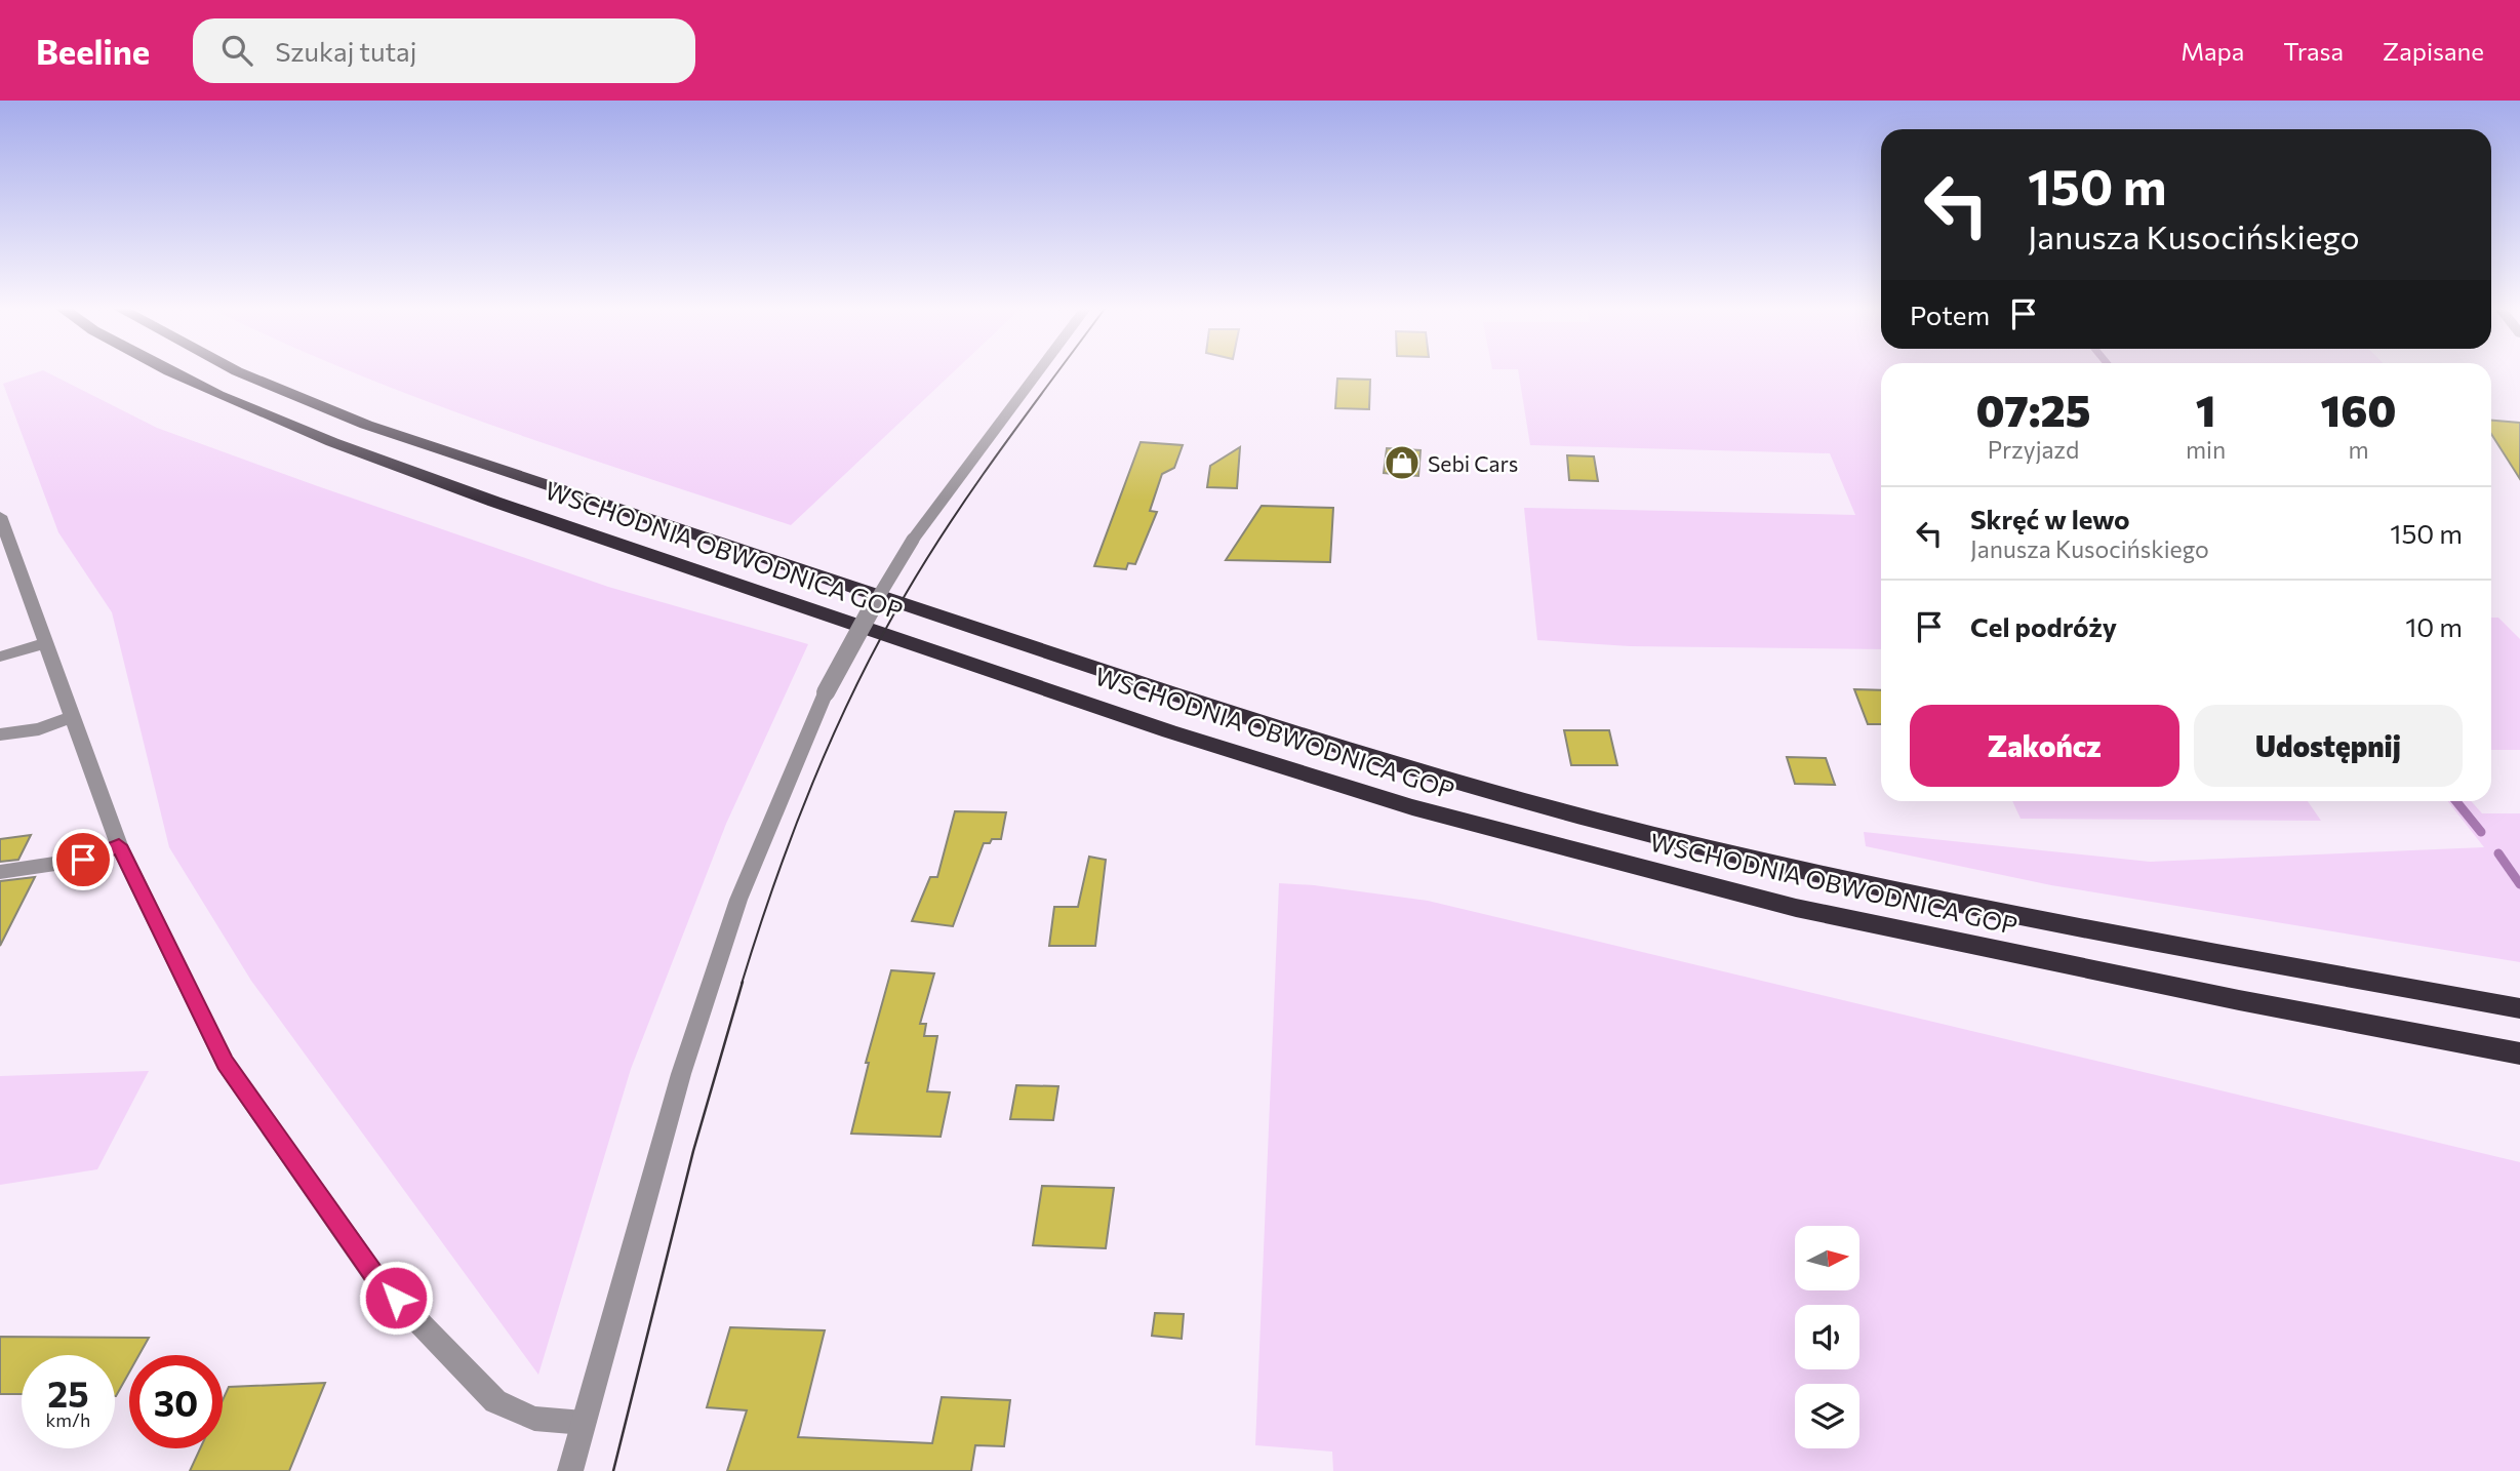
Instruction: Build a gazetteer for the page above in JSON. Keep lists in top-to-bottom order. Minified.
{"streets":{"highway":["WSCHODNIA OBWODNICA GOP"]},"places":{"shop":["Sebi Cars"]},"north":"right","page":{"header":"Beeline","search":"Szukaj tutaj","nav":["Mapa","Trasa","Zapisane"],"turn":["150 m","Janusza Kusocińskiego"],"then":"Potem","eta":["07:25","Przyjazd","1","min","160","m"],"list":[{"name":"Skręć w lewo","note":"Janusza Kusocińskiego","value":"150 m"},{"name":"Cel podróży","value":"10 m"}],"buttons":["Zakończ","Udostępnij"],"speed":"25 km/h","limit":"30"}}
